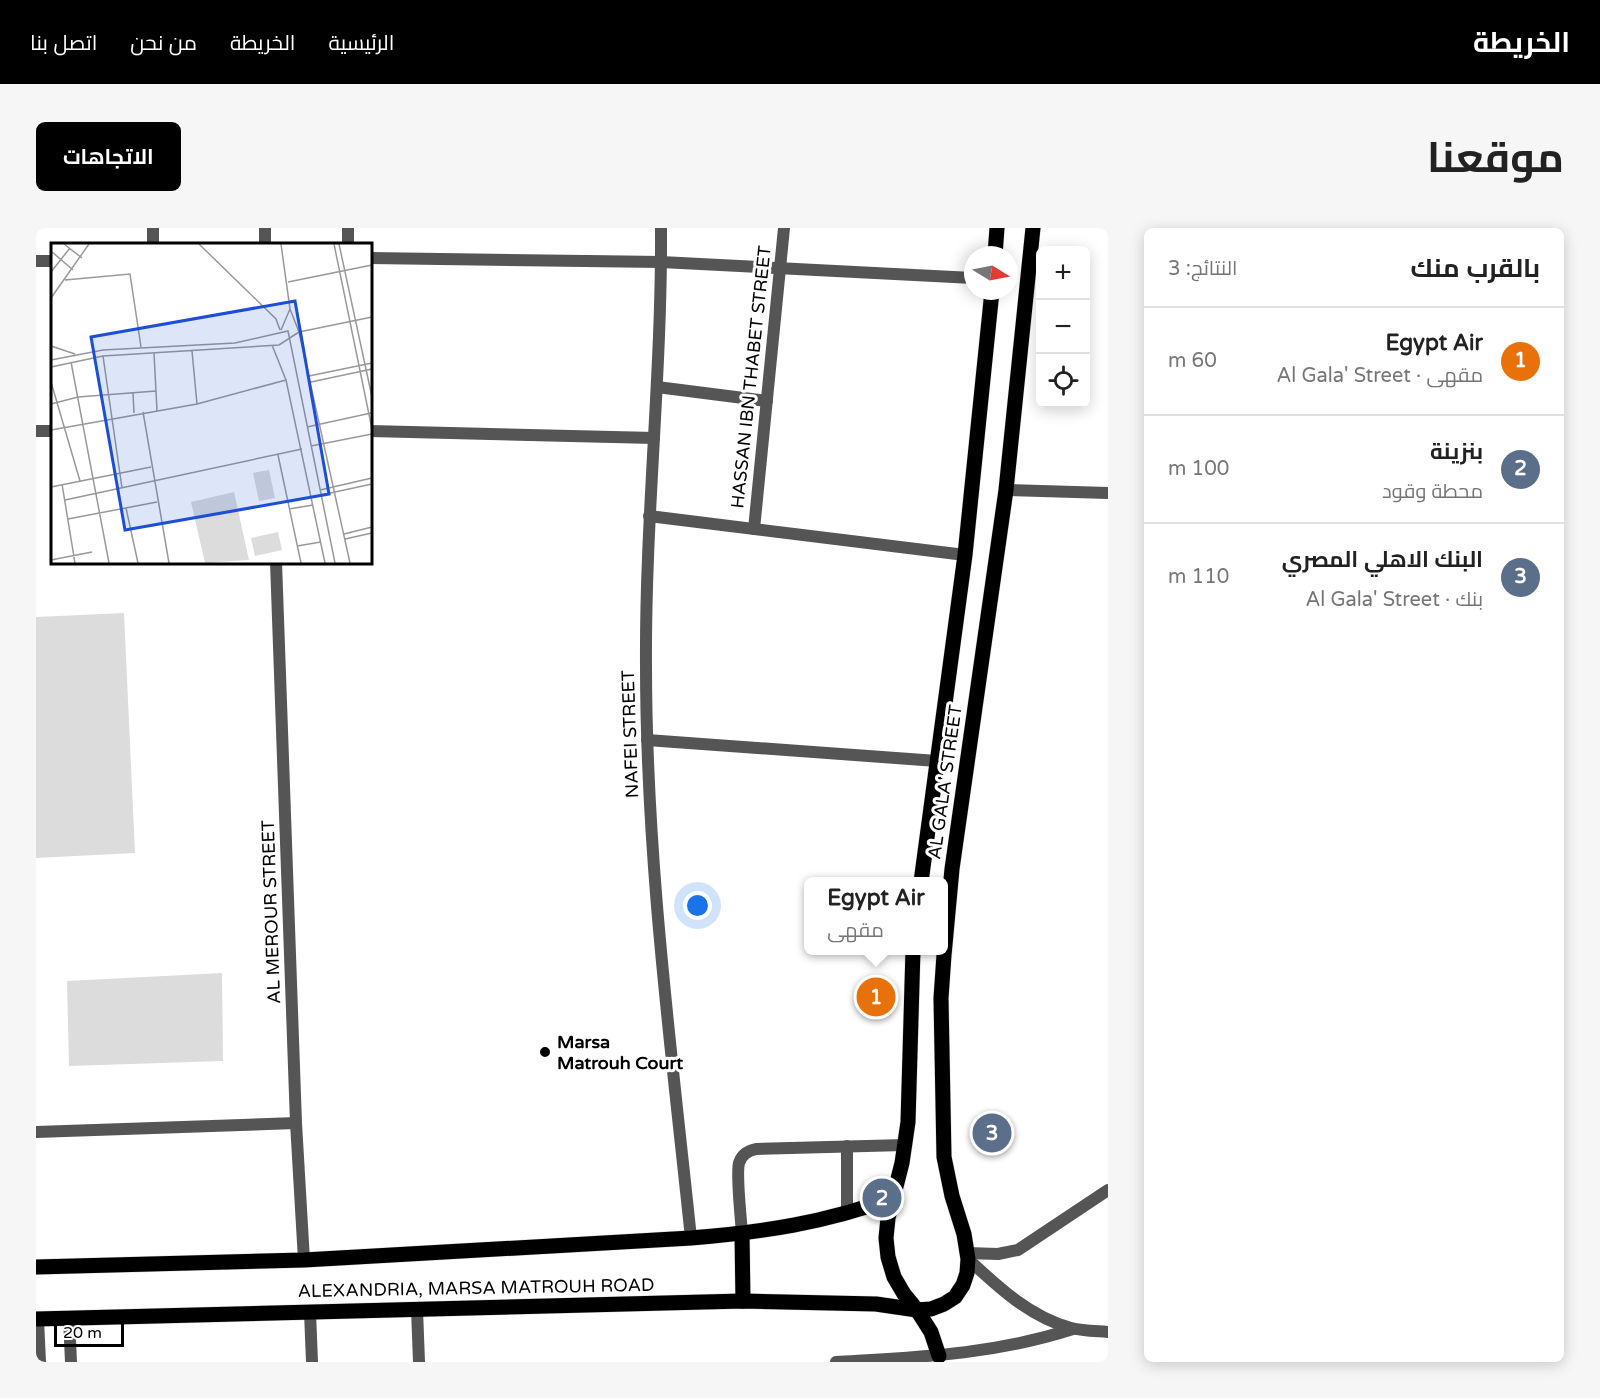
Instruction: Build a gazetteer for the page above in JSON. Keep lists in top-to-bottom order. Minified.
{"streets":{"main road":["AL GALA' STREET","ALEXANDRIA, MARSA MATROUH ROAD"],"street":["HASSAN IBN THABET STREET","NAFEI STREET","AL MEROUR STREET"]},"crossings":[["NAFEI STREET","ALEXANDRIA, MARSA MATROUH ROAD"],["AL GALA' STREET","ALEXANDRIA, MARSA MATROUH ROAD"],["AL MEROUR STREET","ALEXANDRIA, MARSA MATROUH ROAD"]],"places":["Marsa Matrouh Court"],"scale_bar":"20 m","north":"right","page":{"header":"الخريطة","nav":["الرئيسية","الخريطة","من نحن","اتصل بنا"],"title":"موقعنا","buttons":"الاتجاهات","heading":["بالقرب منك","النتائج: 3"],"map_buttons":["+","−"],"list":[{"mark":"1","name":"Egypt Air","note":"مقهى · Al Gala' Street","value":"60 m"},{"mark":"2","name":"بنزينة","note":"محطة وقود","value":"100 m"},{"mark":"3","name":"البنك الاهلي المصري","note":"بنك · Al Gala' Street","value":"110 m"}],"popup":["Egypt Air","مقهى"],"pins":["1","3","2"],"scale":"20 m"}}
